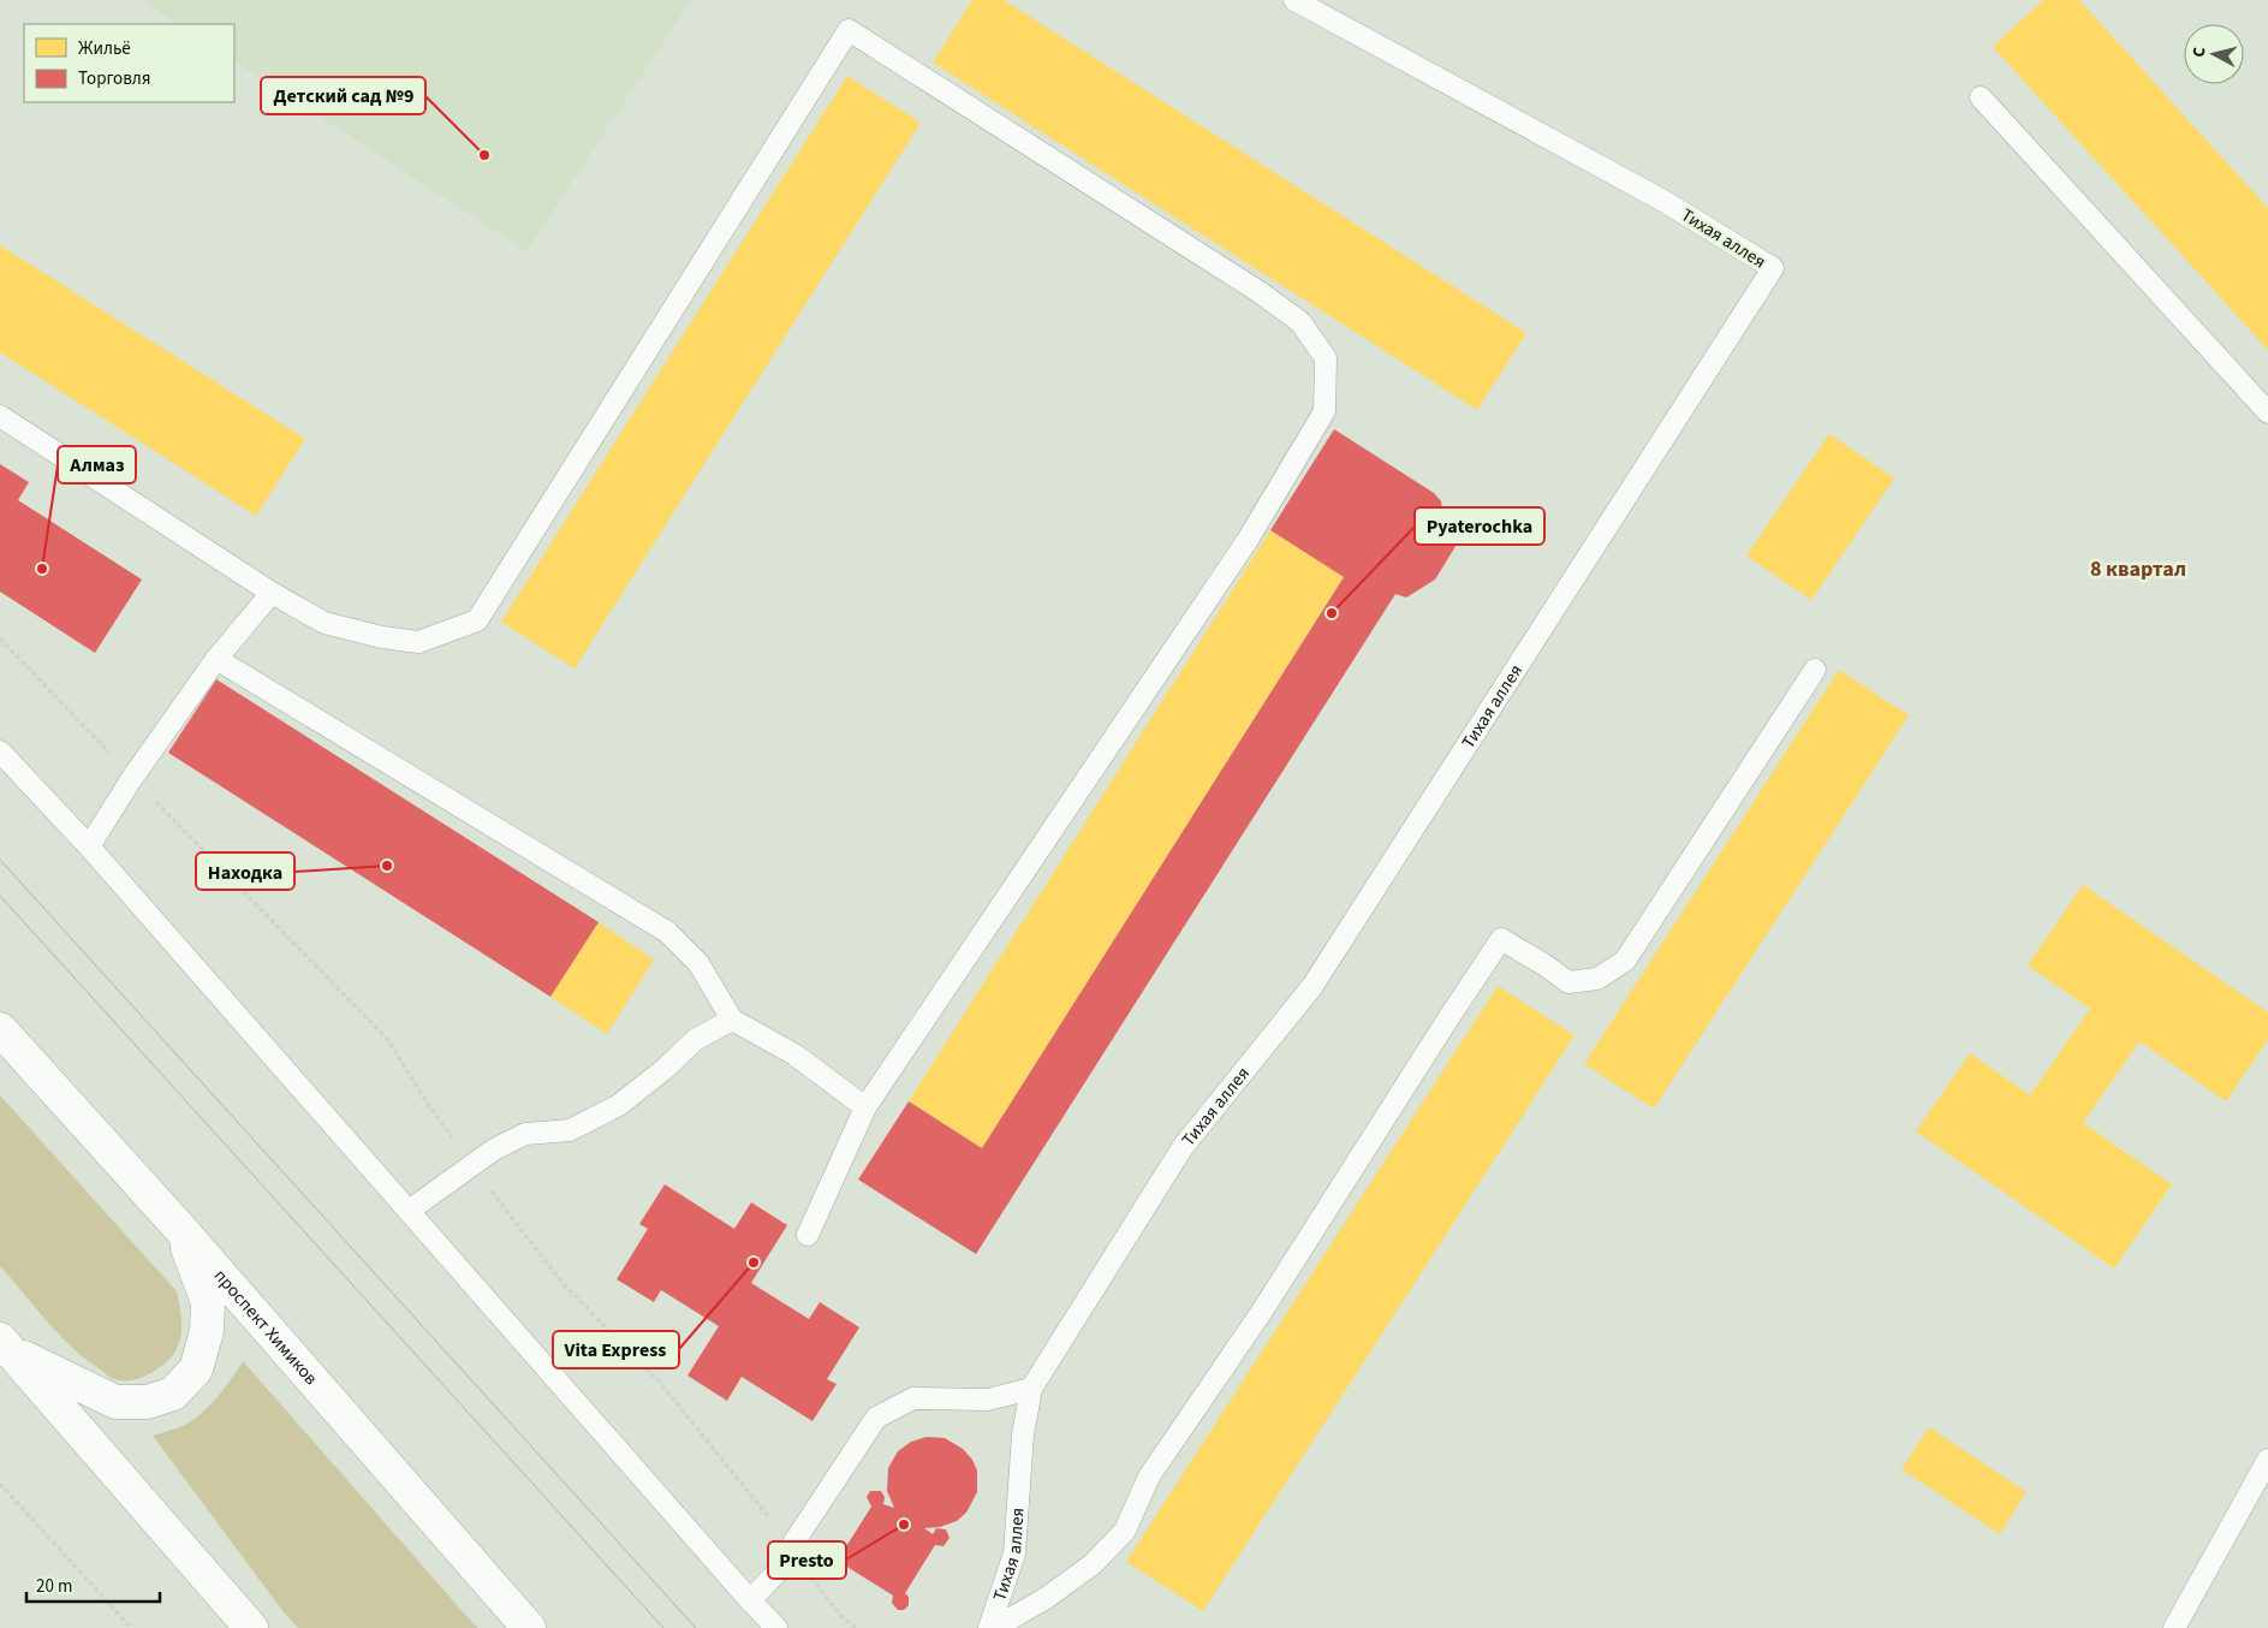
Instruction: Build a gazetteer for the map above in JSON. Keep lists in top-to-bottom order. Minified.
{"streets":{"main road":["проспект Химиков"],"lane":["Тихая аллея"]},"districts":["8 квартал"],"places":["Детский сад №9","Алмаз","Pyaterochka","Находка","Vita Express","Presto"],"legend":["Жильё","Торговля"],"scale_bar":"20 m","north":"left"}
